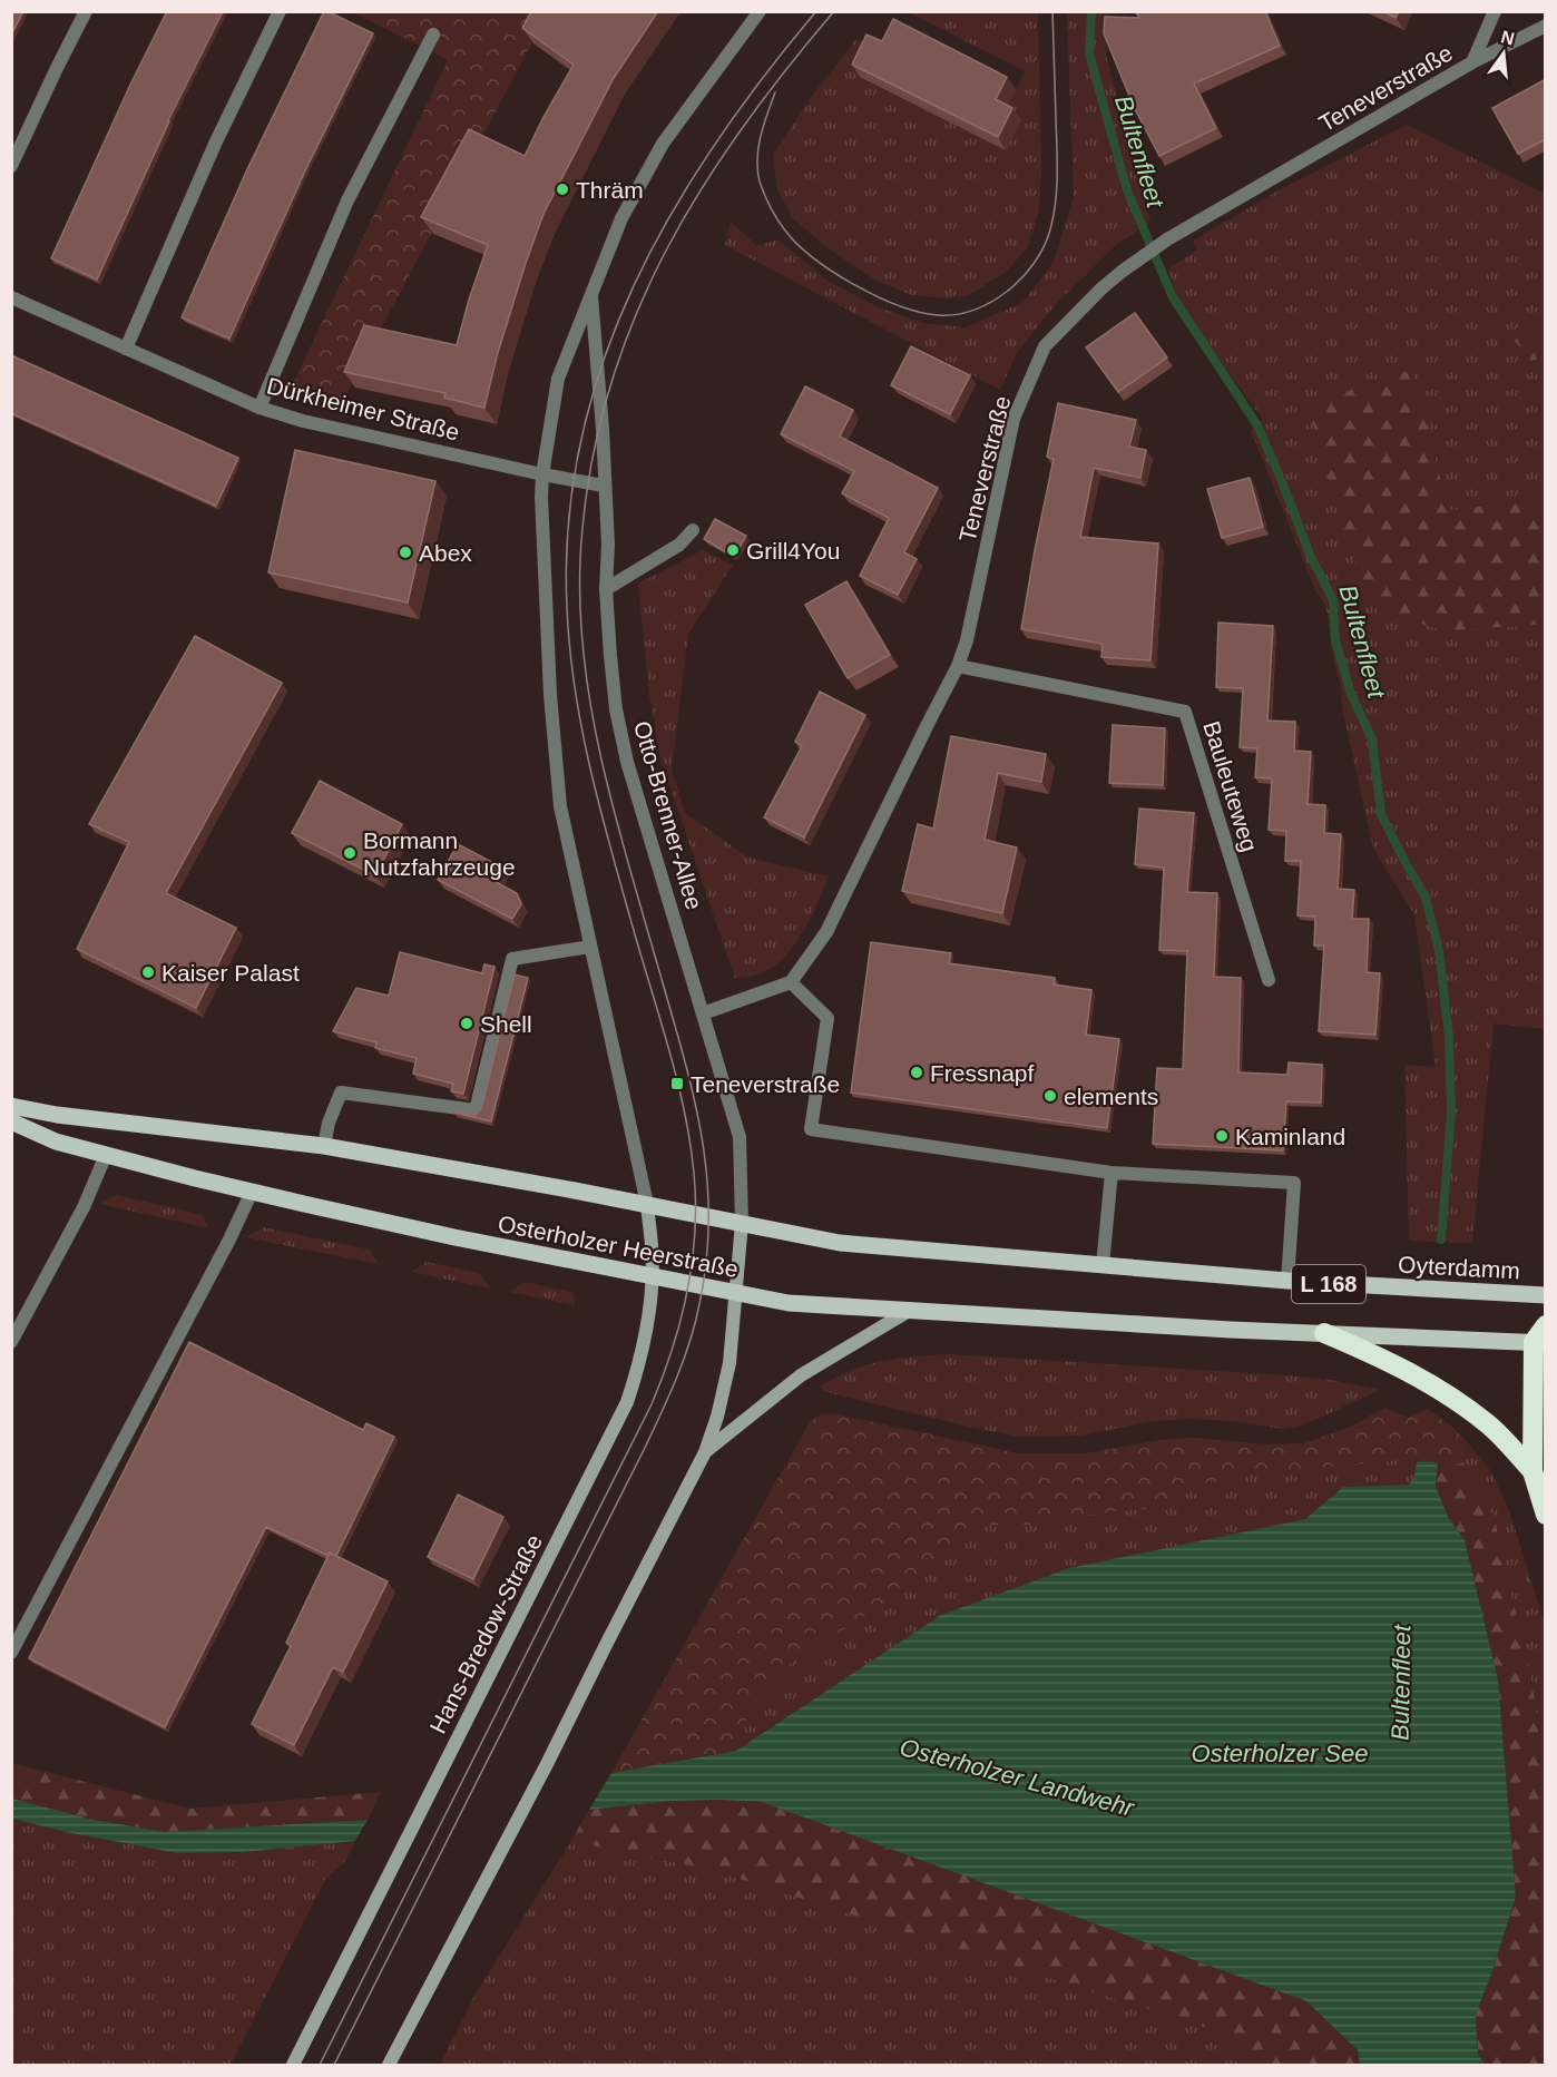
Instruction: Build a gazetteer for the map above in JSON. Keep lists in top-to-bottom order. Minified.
{"streets":{"main road":["Osterholzer Heerstraße","Oyterdamm","L 168","Hans-Bredow-Straße"],"street":["Teneverstraße","Dürkheimer Straße","Bauleuteweg","Otto-Brenner-Allee"]},"crossings":[["Teneverstraße","Bauleuteweg"],["Dürkheimer Straße","Otto-Brenner-Allee"],["Otto-Brenner-Allee","Osterholzer Heerstraße"],["Otto-Brenner-Allee","Hans-Bredow-Straße"],["Osterholzer Heerstraße","Oyterdamm"],["Osterholzer Heerstraße","L 168"],["Osterholzer Heerstraße","Hans-Bredow-Straße"]],"water":["Bultenfleet","Osterholzer See","Osterholzer Landwehr"],"places":{"other":["Thräm","Grill4You","Abex","Bormann Nutzfahrzeuge","Kaiser Palast","Shell","Fressnapf","elements","Kaminland"],"transit":["Teneverstraße"]},"north":"top"}
